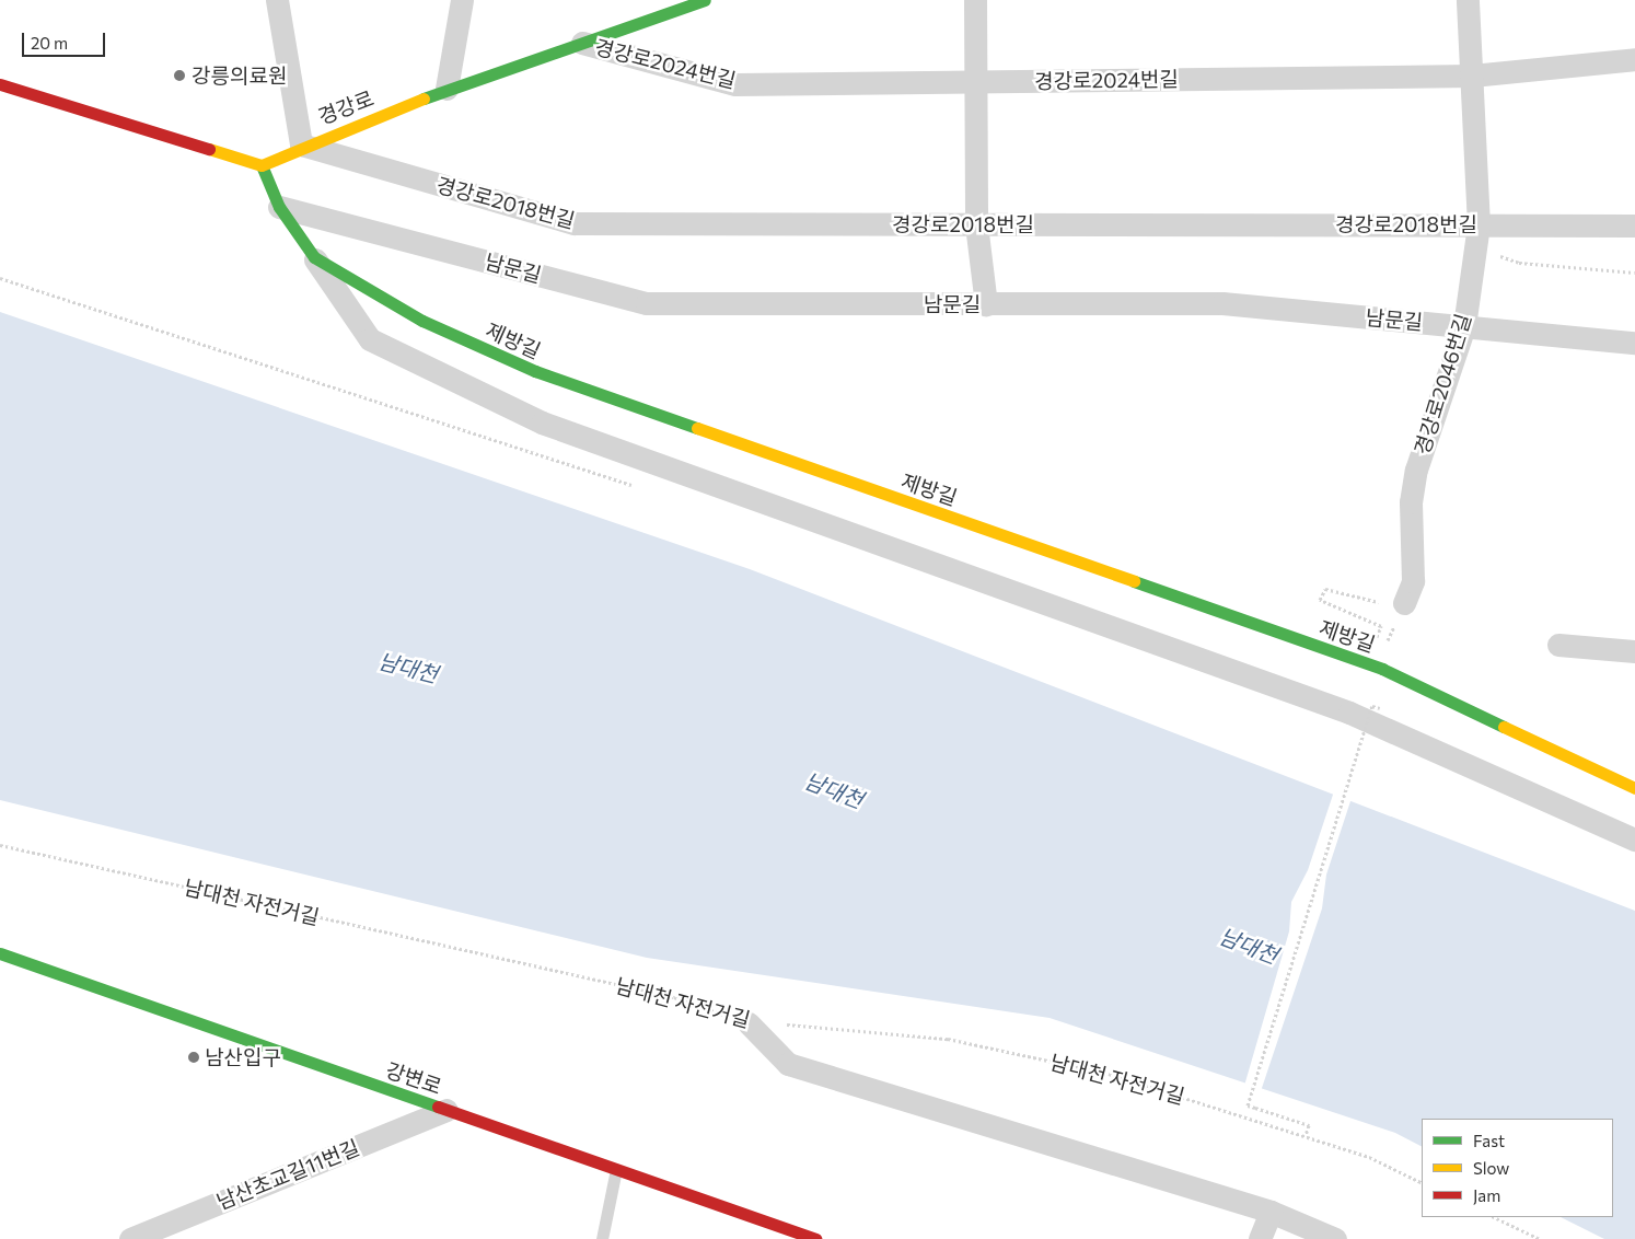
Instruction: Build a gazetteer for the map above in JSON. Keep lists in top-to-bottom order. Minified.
{"streets":{"street":["경강로2024번길","경강로","경강로2018번길","남문길","제방길","경강로2046번길","강변로","남산초교길11번길"],"path":["남대천 자전거길"]},"crossings":[["경강로2024번길","경강로"],["경강로2024번길","경강로2046번길"],["경강로","경강로2018번길"],["경강로","제방길"],["경강로2018번길","경강로2046번길"],["남문길","제방길"],["남문길","경강로2046번길"],["강변로","남산초교길11번길"]],"water":["남대천"],"places":["강릉의료원","남산입구"],"legend":["Fast","Slow","Jam"],"scale_bar":"20 m"}
